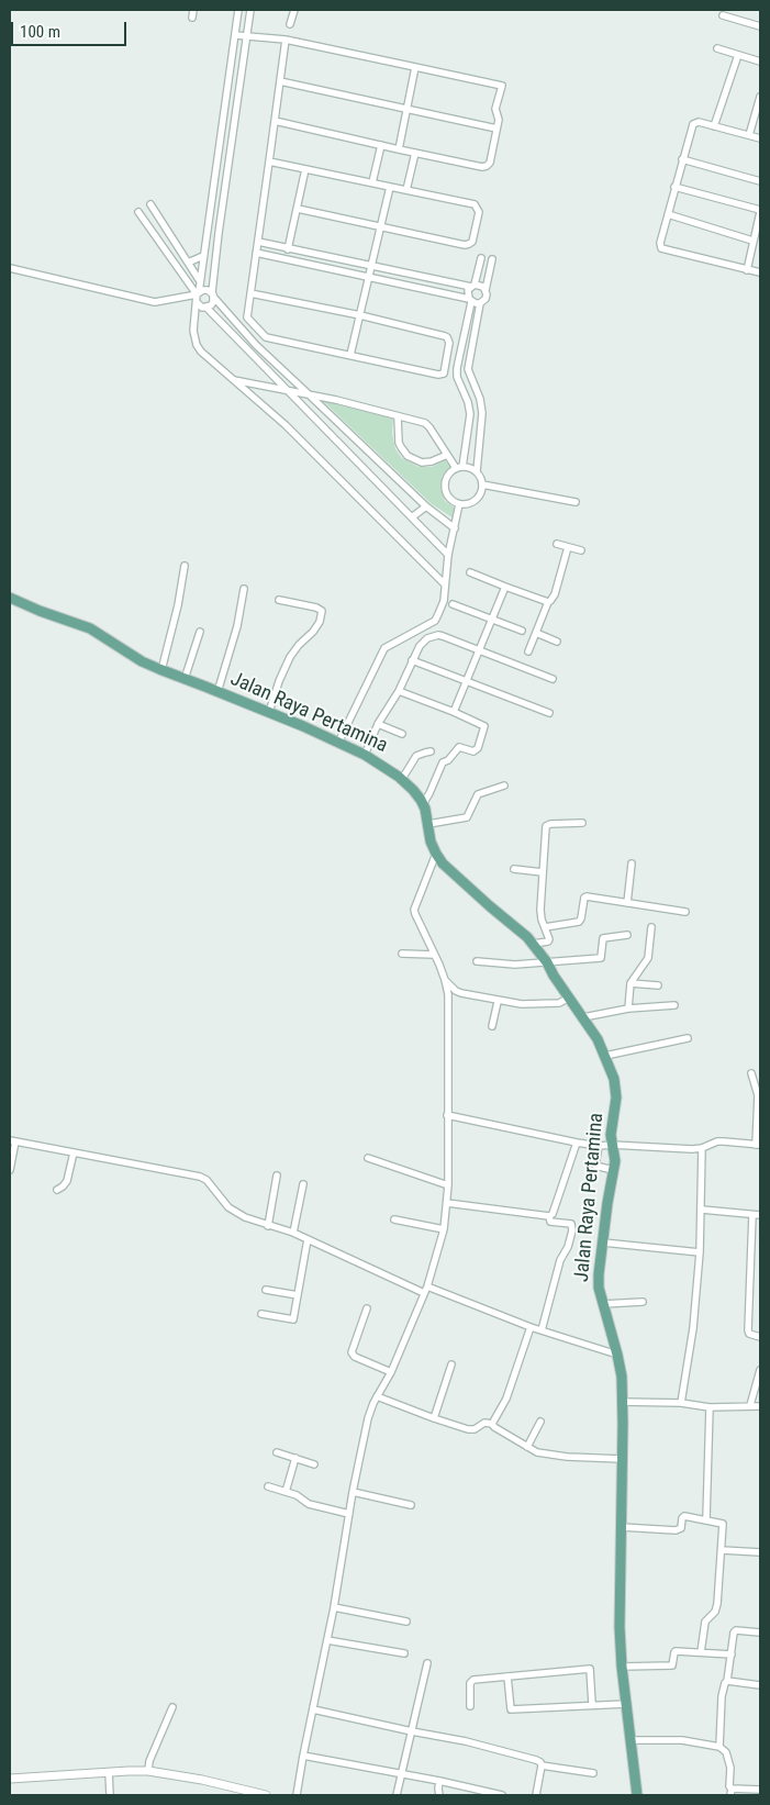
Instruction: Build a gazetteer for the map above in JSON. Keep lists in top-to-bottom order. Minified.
{"streets":{"main road":["Jalan Raya Pertamina"]},"scale_bar":"100 m"}
